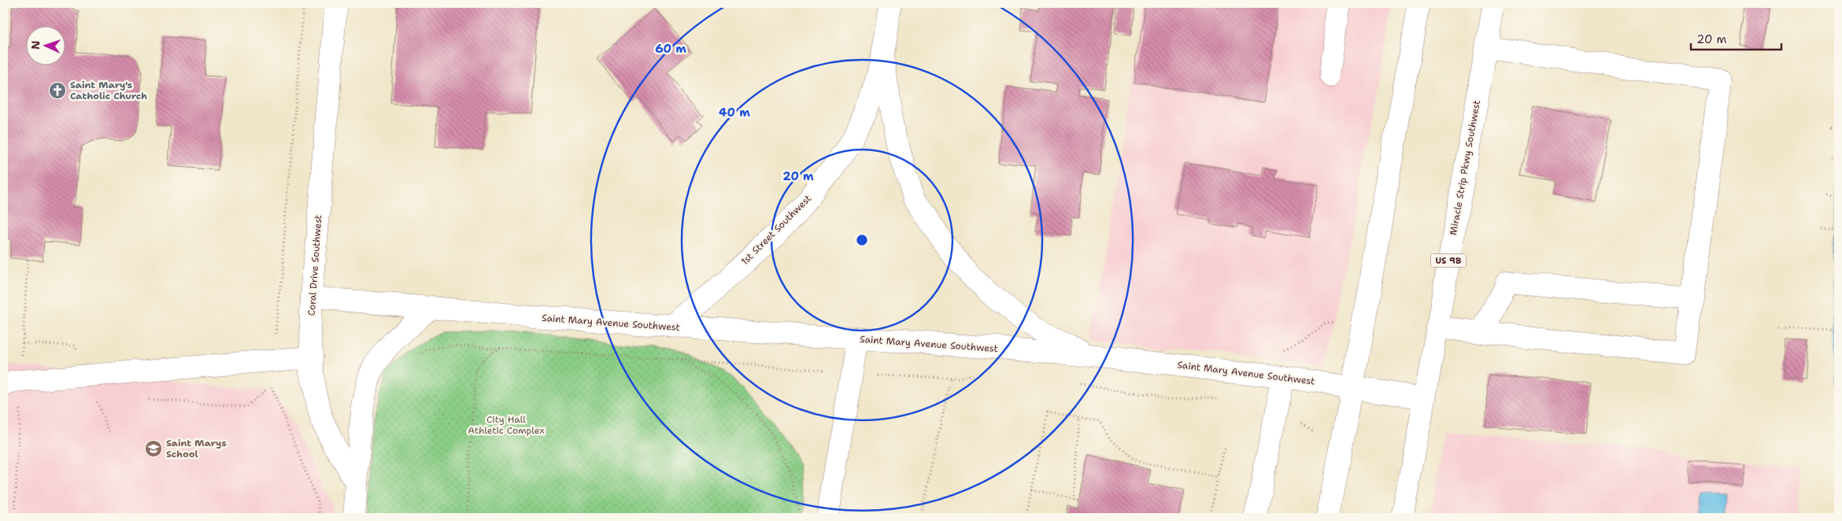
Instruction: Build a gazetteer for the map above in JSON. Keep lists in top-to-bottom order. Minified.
{"streets":{"main road":["Miracle Strip Pkwy Southwest","1st Street Southwest","US 98","Coral Drive Southwest","Saint Mary Avenue Southwest"]},"crossings":[["Miracle Strip Pkwy Southwest","Saint Mary Avenue Southwest"],["1st Street Southwest","Saint Mary Avenue Southwest"],["Coral Drive Southwest","Saint Mary Avenue Southwest"]],"parks":["City Hall Athletic Complex"],"places":{"church":["Saint Mary's Catholic Church"],"school or university":["Saint Marys School"]},"scale_bar":"20 m","north":"left","rings":["60 m","40 m","20 m"]}
